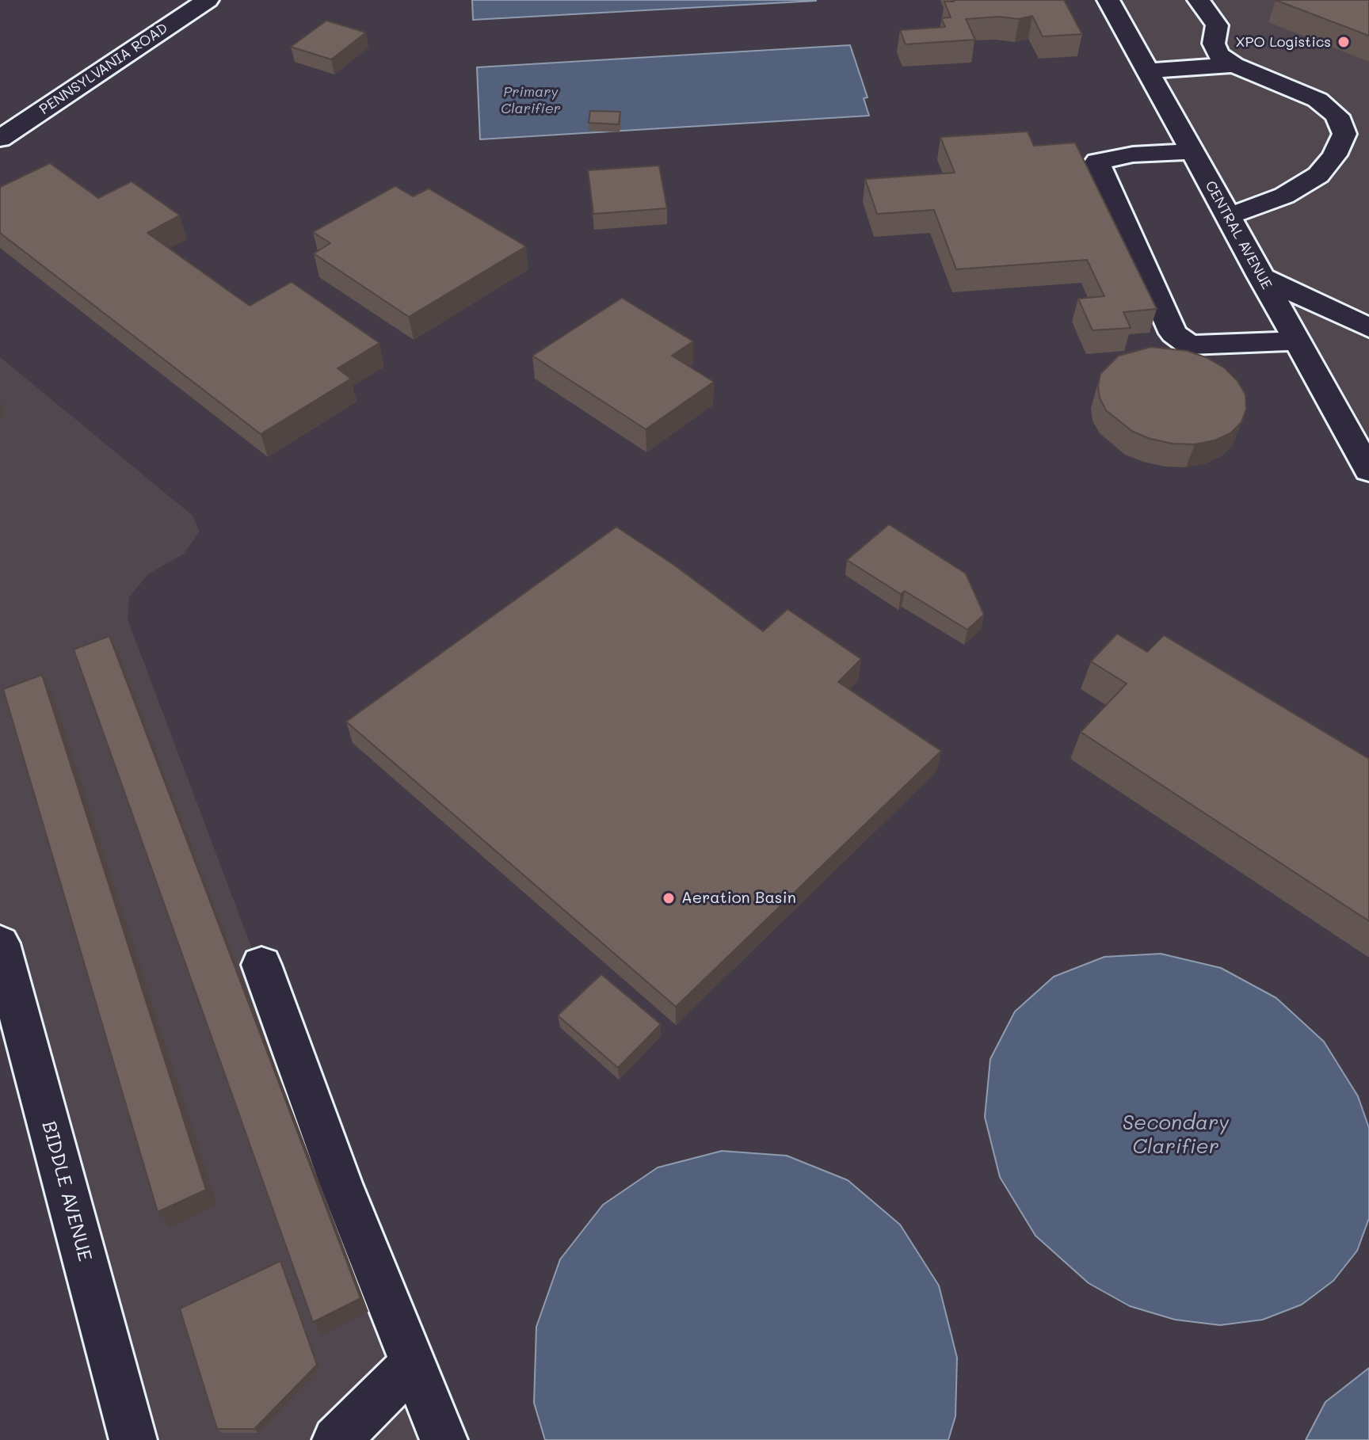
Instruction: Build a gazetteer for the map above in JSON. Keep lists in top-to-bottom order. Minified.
{"streets":{"street":["PENNSYLVANIA ROAD","CENTRAL AVENUE","BIDDLE AVENUE"]},"water":["Primary Clarifier","Secondary Clarifier"],"places":["XPO Logistics","Aeration Basin"]}
